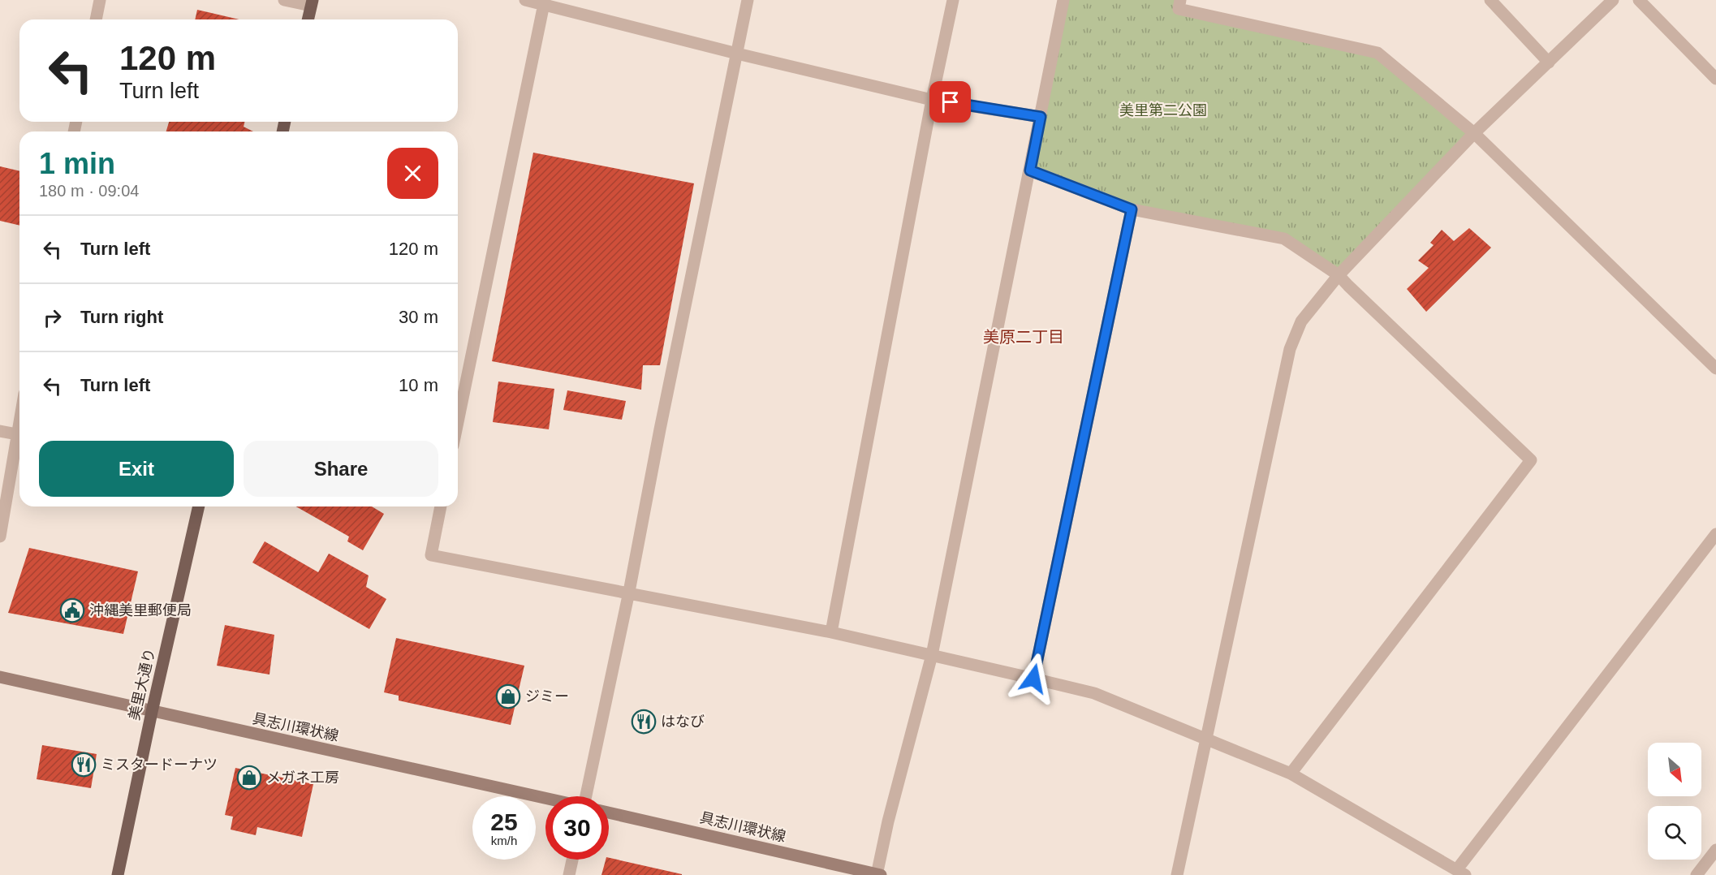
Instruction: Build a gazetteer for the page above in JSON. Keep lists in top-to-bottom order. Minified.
{"streets":{"main road":["美里大通り","具志川環状線"]},"crossings":[["美里大通り","具志川環状線"]],"districts":["美原二丁目"],"parks":["美里第二公園"],"places":{"public building":["沖縄美里郵便局"],"shop":["ジミー","メガネ工房"],"restaurant":["はなび","ミスタードーナツ"]},"north":"bottom right","page":{"turn":["120 m","Turn left"],"heading":["1 min","180 m · 09:04"],"list":[{"name":"Turn left","value":"120 m"},{"name":"Turn right","value":"30 m"},{"name":"Turn left","value":"10 m"}],"buttons":["Exit","Share"],"speed":"25 km/h","limit":"30"}}
